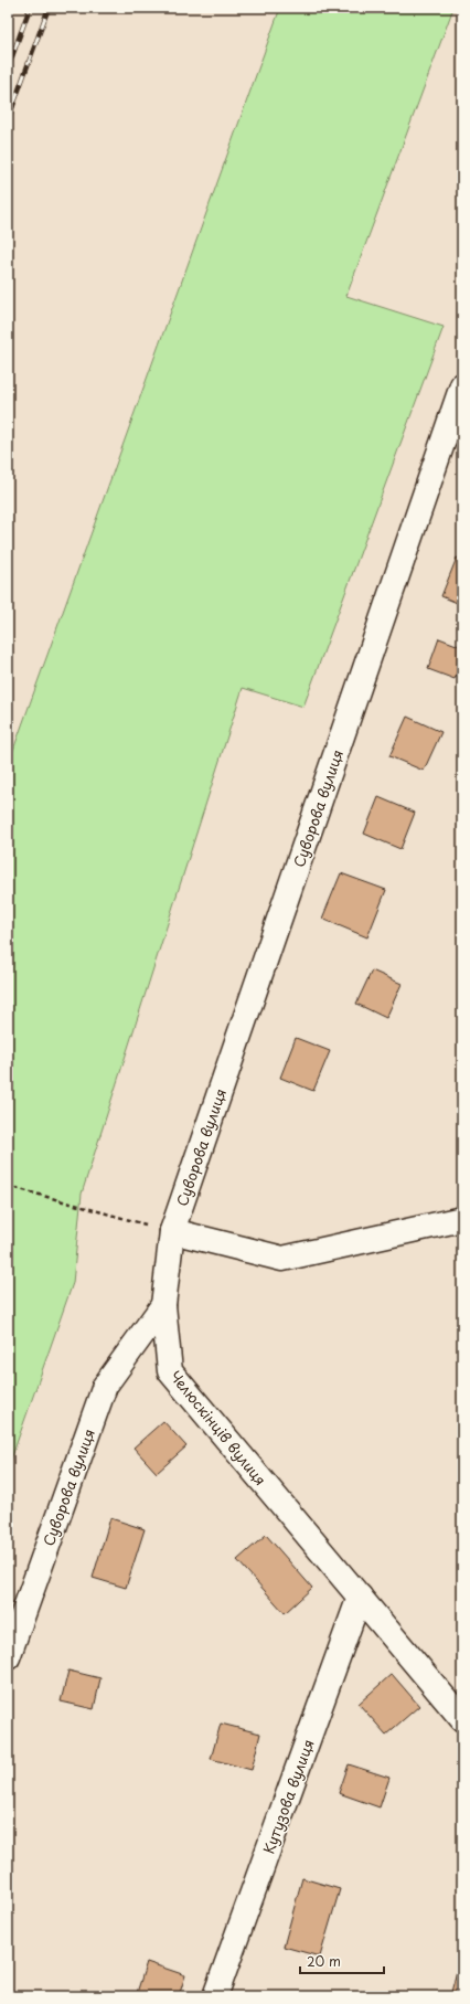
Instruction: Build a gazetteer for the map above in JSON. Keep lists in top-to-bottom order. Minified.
{"streets":{"street":["Суворова вулиця","Челюскінців вулиця","Кутузова вулиця"]},"crossings":[["Суворова вулиця","Челюскінців вулиця"],["Челюскінців вулиця","Кутузова вулиця"]],"scale_bar":"20 m"}
